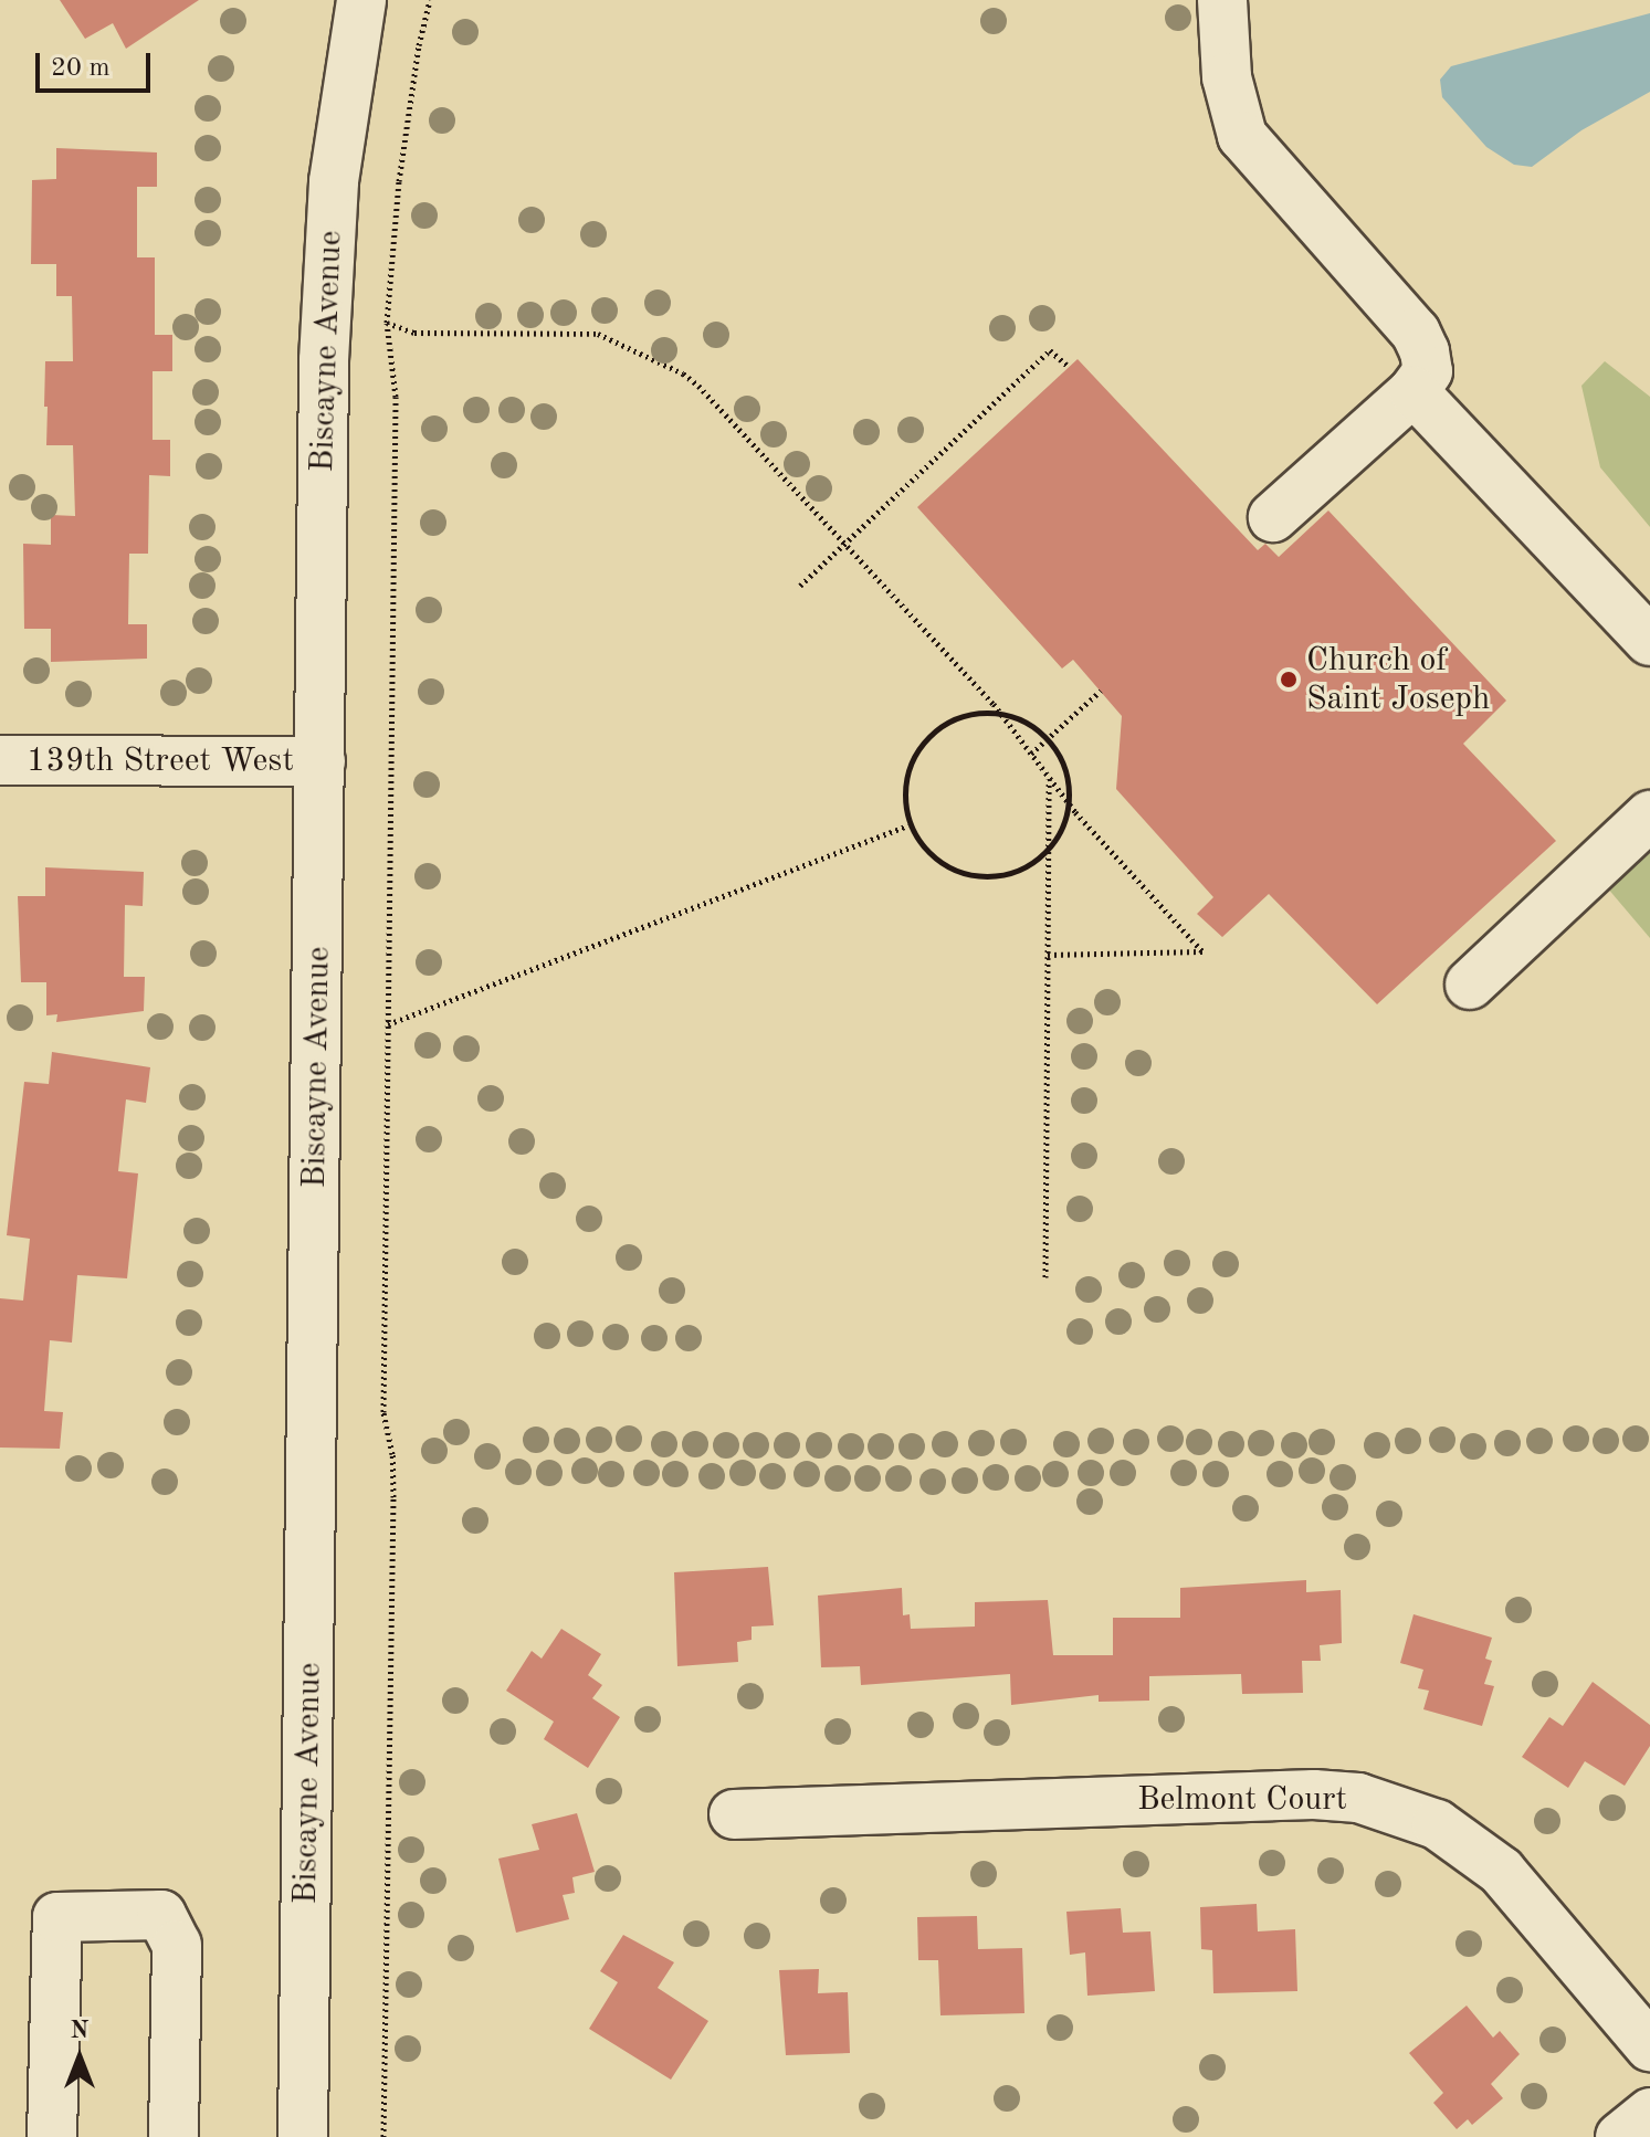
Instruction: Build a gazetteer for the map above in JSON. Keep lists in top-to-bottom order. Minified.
{"streets":{"street":["Biscayne Avenue","139th Street West","Belmont Court"]},"crossings":[["Biscayne Avenue","139th Street West"]],"places":["Church of Saint Joseph"],"scale_bar":"20 m","north":"top"}
